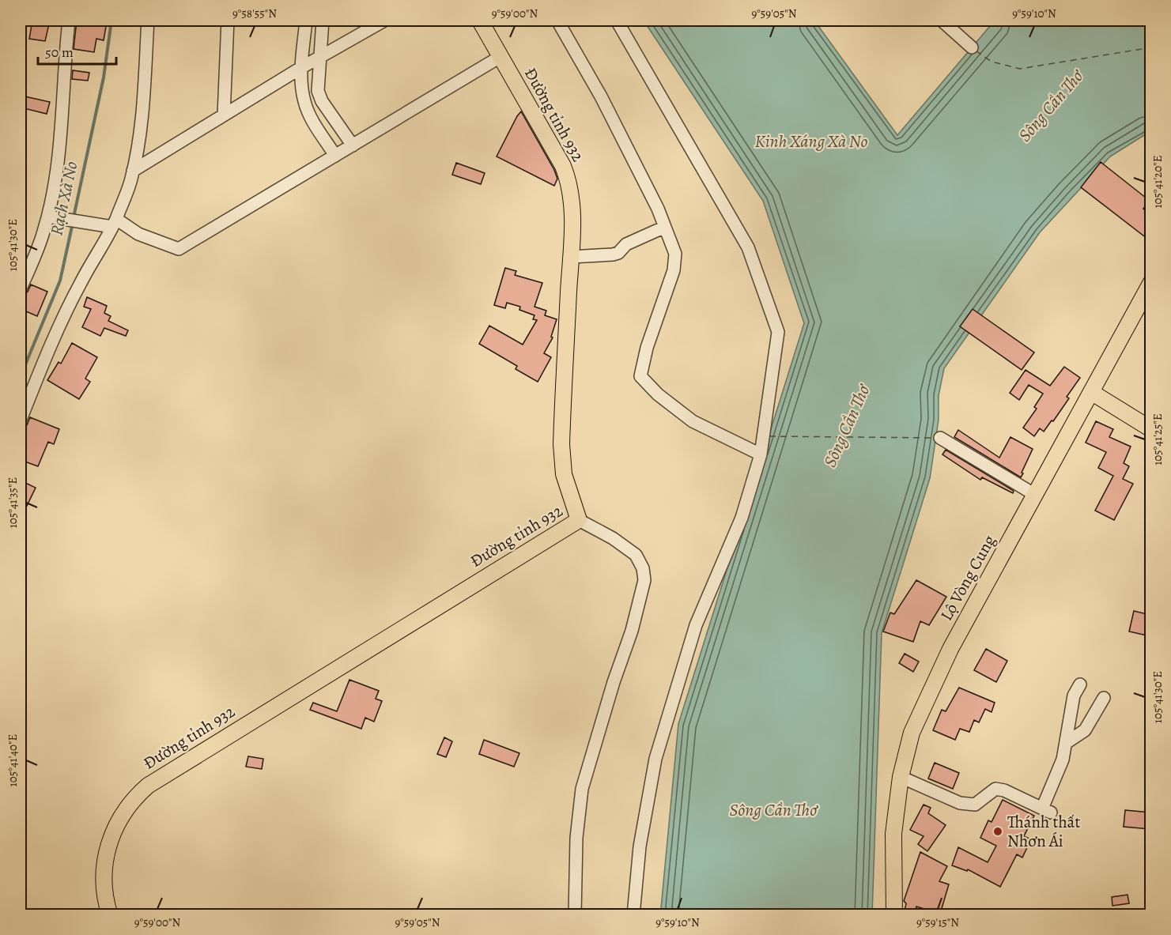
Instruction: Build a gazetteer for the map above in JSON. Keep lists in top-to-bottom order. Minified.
{"streets":{"main road":["Đường tỉnh 932","Lộ Vòng Cung"]},"water":["Sông Cần Thơ","Kinh Xáng Xà No","Rạch Xà No"],"places":["Thánh thất Nhơn Ái"],"scale_bar":"50 m","coordinates":["9°58'55\"N","9°59'00\"N","9°59'05\"N","9°59'10\"N","105°41'20\"E","105°41'30\"E","105°41'25\"E","105°41'35\"E","105°41'40\"E","9°59'15\"N"]}
